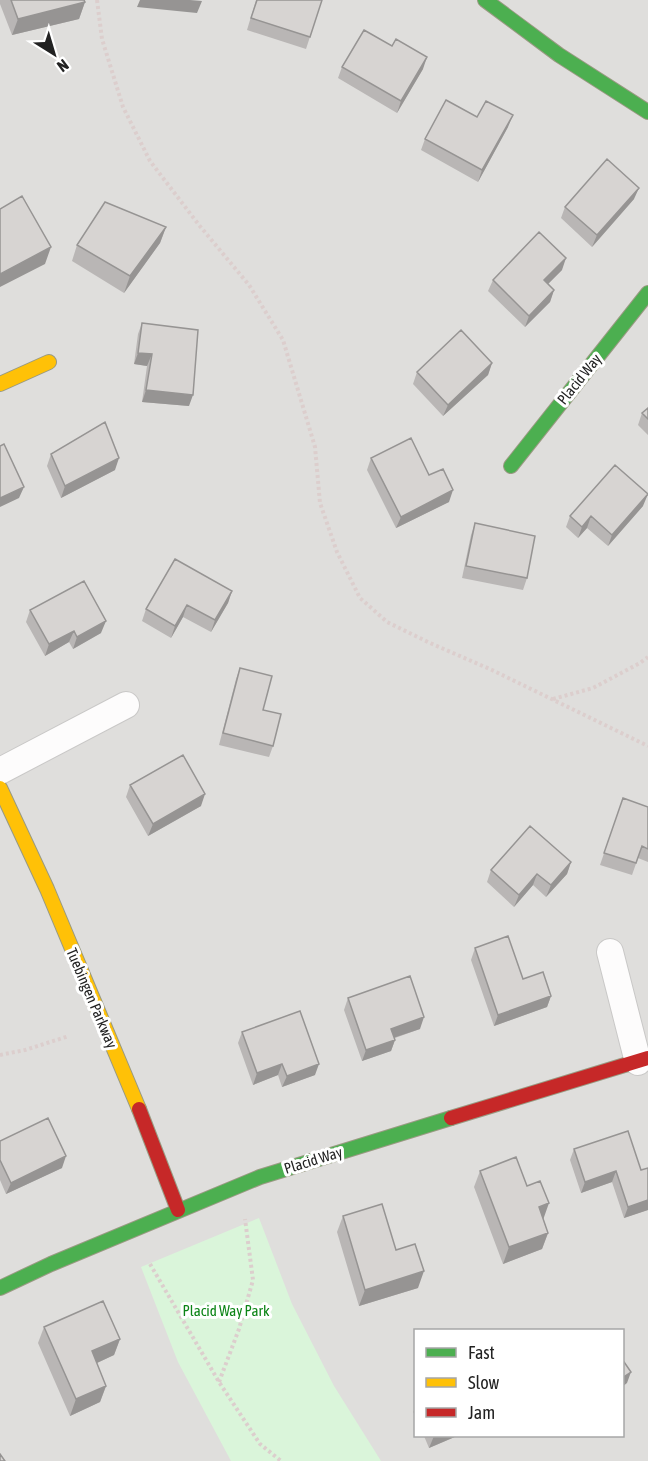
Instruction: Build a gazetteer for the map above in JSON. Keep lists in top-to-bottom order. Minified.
{"streets":{"street":["Placid Way","Tuebingen Parkway"]},"crossings":[["Placid Way","Tuebingen Parkway"]],"parks":["Placid Way Park"],"legend":["Fast","Slow","Jam"],"north":"bottom right"}
